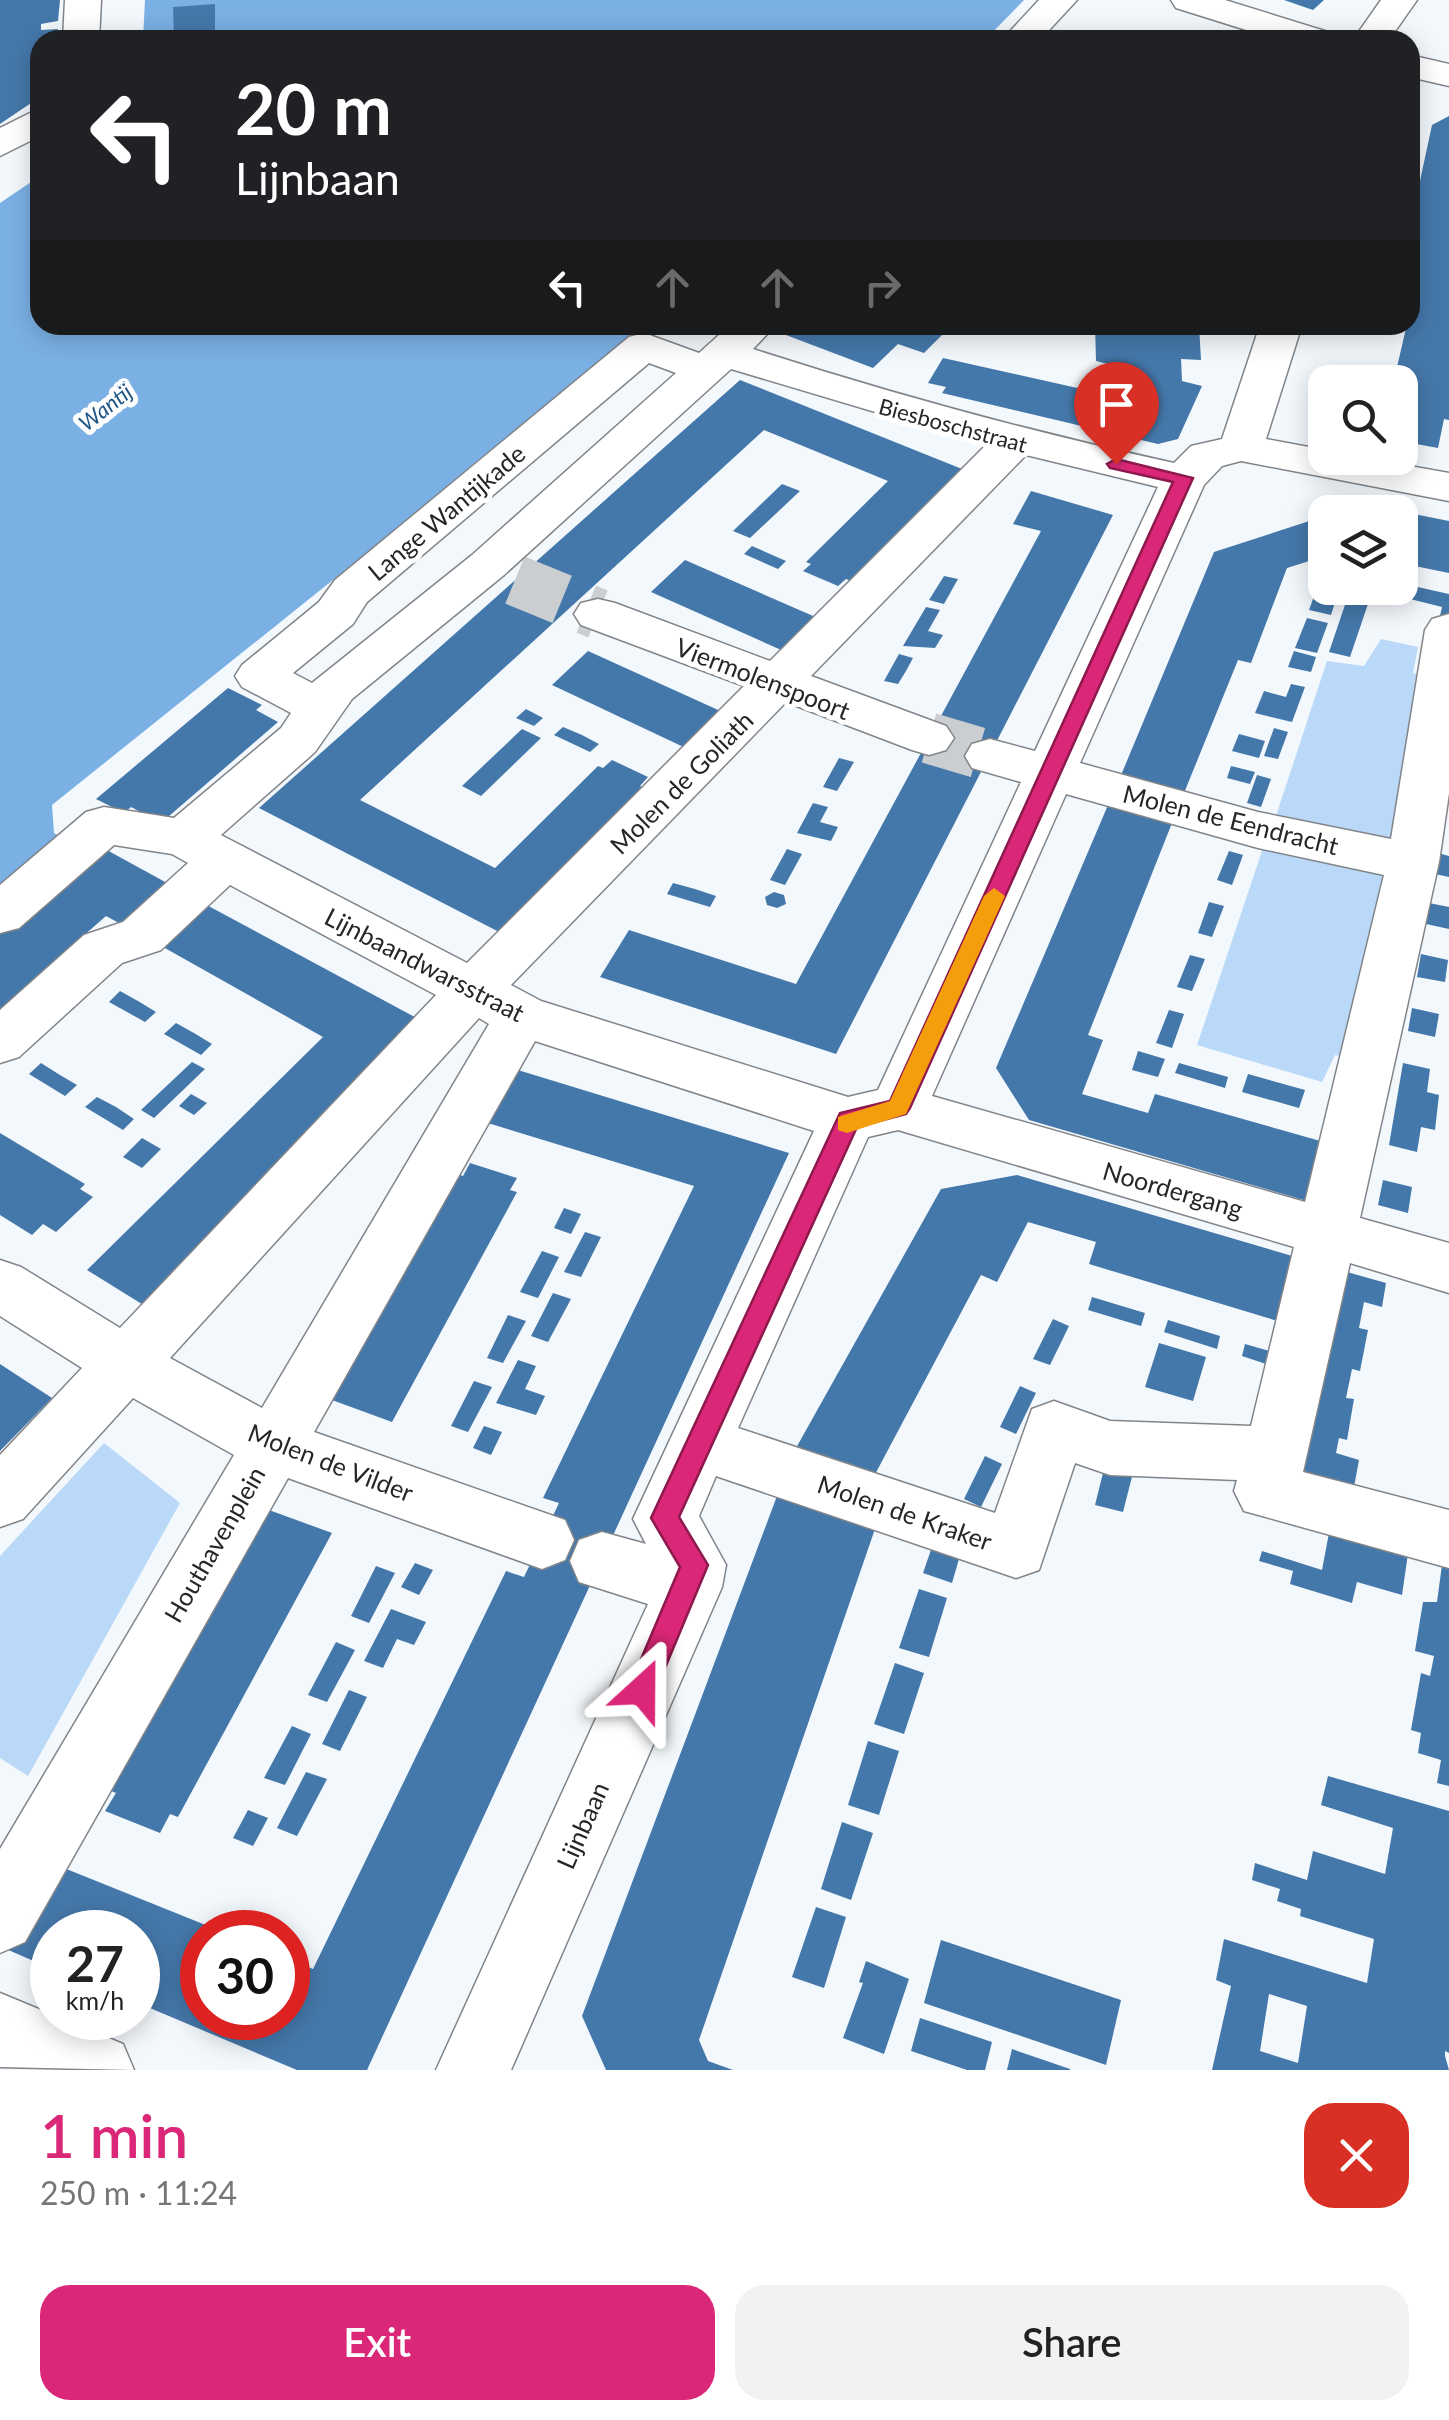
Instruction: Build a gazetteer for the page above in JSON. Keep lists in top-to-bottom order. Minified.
{"streets":{"street":["Biesboschstraat","Lange Wantijkade","Viermolenspoort","Molen de Goliath","Molen de Eendracht","Lijnbaandwarsstraat","Noordergang","Molen de Vilder","Molen de Kraker","Houthavenplein","Lijnbaan"]},"crossings":[["Biesboschstraat","Lange Wantijkade"],["Biesboschstraat","Molen de Goliath"],["Viermolenspoort","Molen de Goliath"],["Molen de Goliath","Lijnbaandwarsstraat"],["Molen de Goliath","Houthavenplein"],["Lijnbaandwarsstraat","Noordergang"],["Lijnbaandwarsstraat","Houthavenplein"],["Molen de Vilder","Houthavenplein"]],"water":["Wantij"],"page":{"turn":["20 m","Lijnbaan"],"speed":"27 km/h","limit":"30","heading":["1 min","250 m · 11:24"],"buttons":["Exit","Share"]}}
